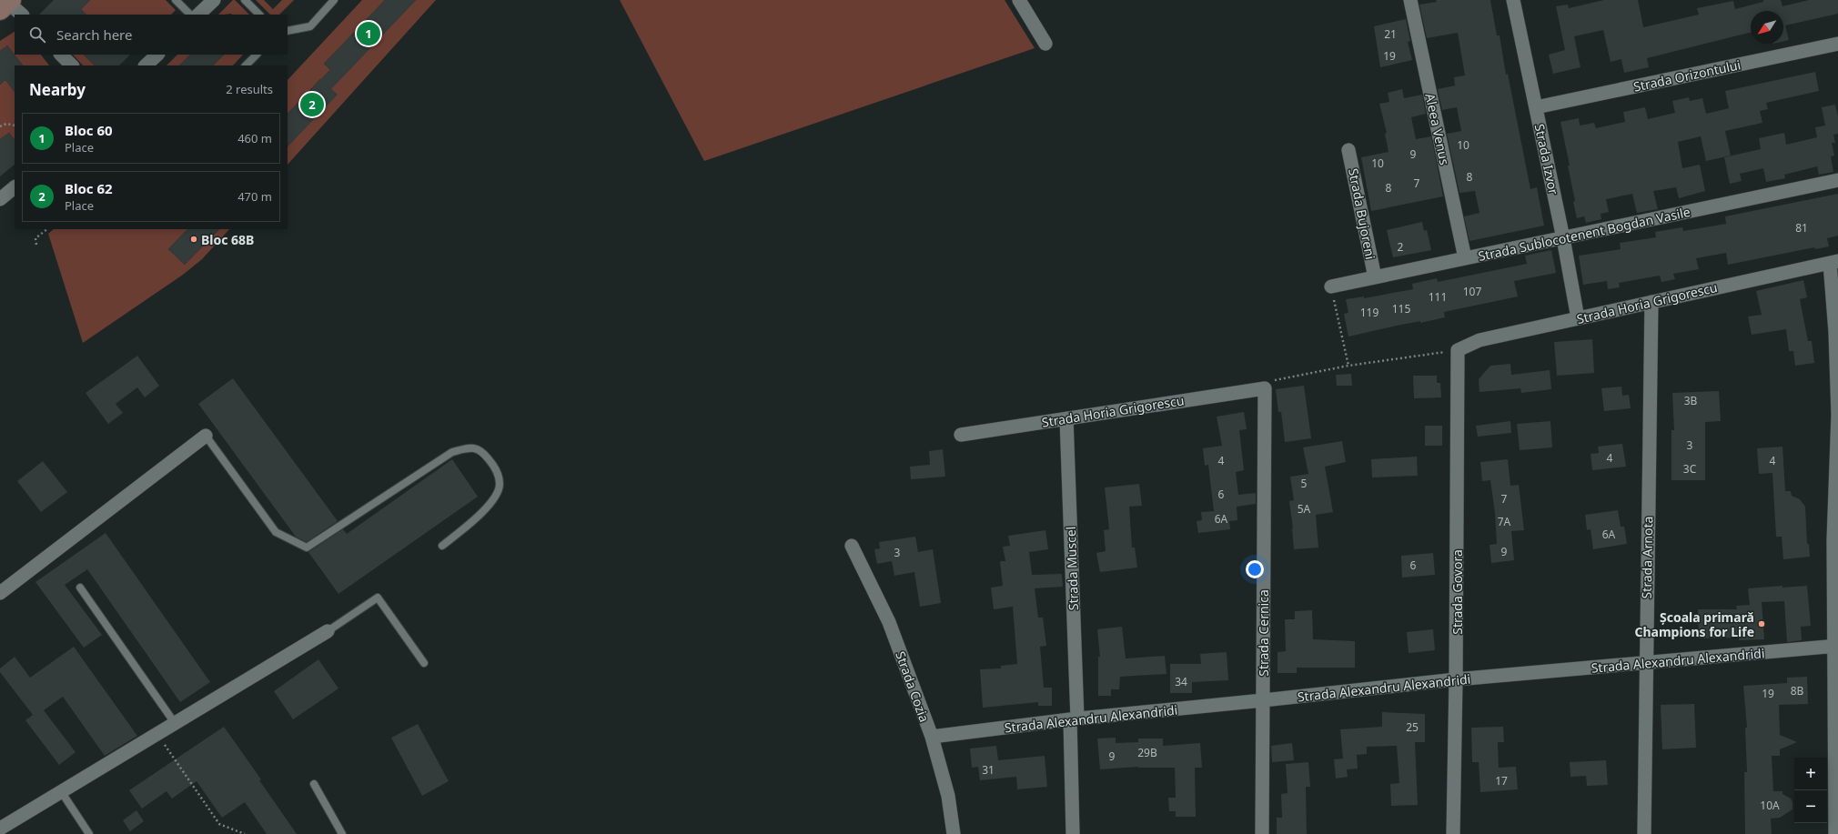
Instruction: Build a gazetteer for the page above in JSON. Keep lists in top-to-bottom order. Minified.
{"streets":{"street":["Strada Orizontului","Aleea Venus","Strada Izvor","Strada Bujoreni","Strada Sublocotenent Bogdan Vasile","Strada Horia Grigorescu","Strada Arnota","Strada Muscel","Strada Govora","Strada Cernica","Strada Alexandru Alexandridi","Strada Cozia"]},"crossings":[["Strada Orizontului","Strada Izvor"],["Aleea Venus","Strada Sublocotenent Bogdan Vasile"],["Strada Izvor","Strada Sublocotenent Bogdan Vasile"],["Strada Izvor","Strada Horia Grigorescu"],["Strada Bujoreni","Strada Sublocotenent Bogdan Vasile"],["Strada Horia Grigorescu","Strada Arnota"],["Strada Horia Grigorescu","Strada Muscel"],["Strada Horia Grigorescu","Strada Govora"],["Strada Horia Grigorescu","Strada Cernica"],["Strada Arnota","Strada Alexandru Alexandridi"],["Strada Muscel","Strada Alexandru Alexandridi"],["Strada Govora","Strada Alexandru Alexandridi"],["Strada Cernica","Strada Alexandru Alexandridi"],["Strada Alexandru Alexandridi","Strada Cozia"]],"places":["Bloc 68B","Școala primară Champions for Life"],"house_numbers":["21","19","10","9","10","8","7","8","81","2","107","111","115","119","3B","3","4","4","4","3C","5","6","7","5A","6A","7A","6A","9","3","6","34","8B","19","25","29B","9","31","17","10A"],"north":"bottom left","page":{"search":"Search here","pins":["1","2"],"heading":["Nearby","2 results"],"list":[{"mark":"1","name":"Bloc 60","note":"Place","value":"460 m"},{"mark":"2","name":"Bloc 62","note":"Place","value":"470 m"}],"map_buttons":["+","−"]}}
